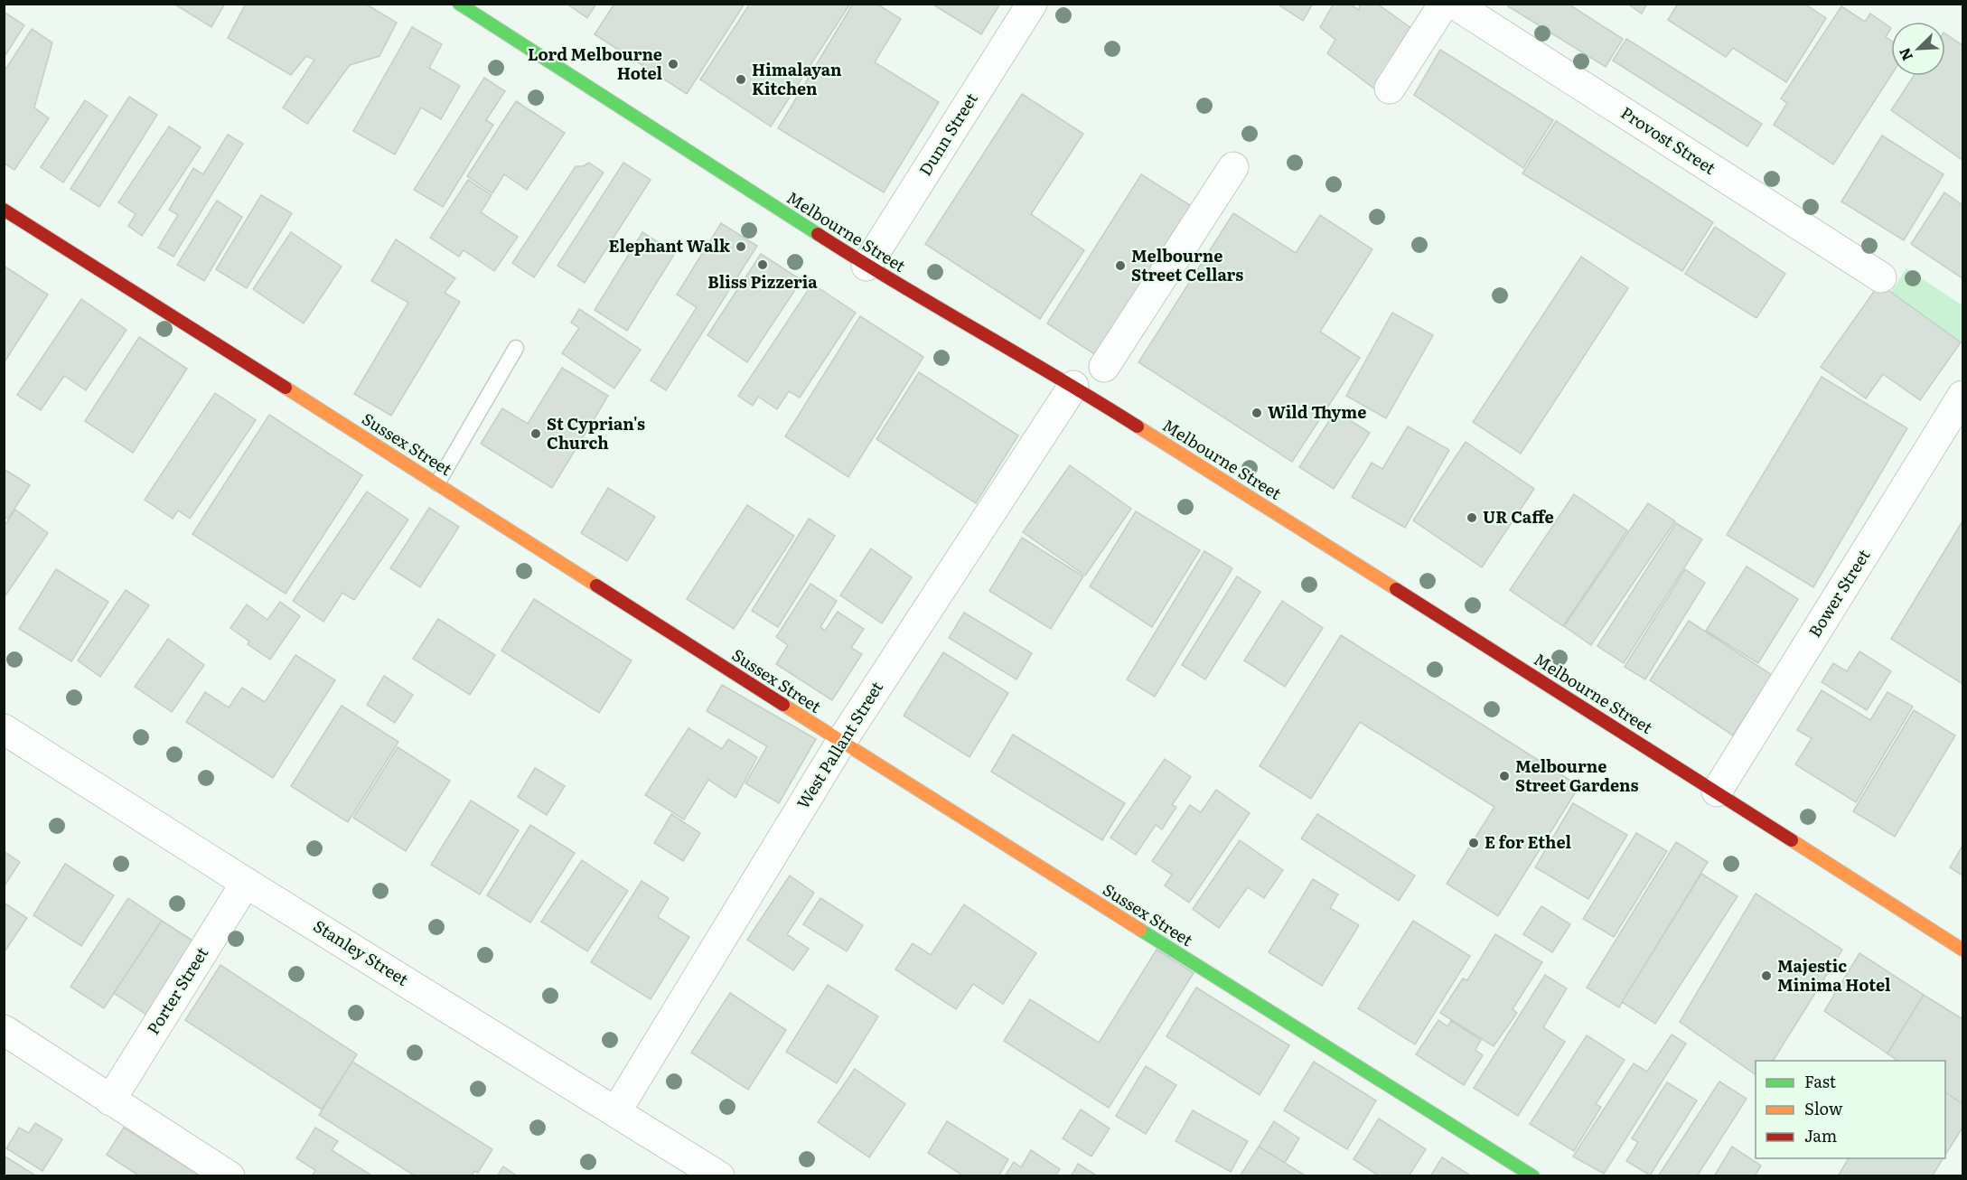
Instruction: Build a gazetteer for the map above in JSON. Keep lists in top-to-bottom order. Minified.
{"streets":{"street":["Dunn Street","Provost Street","Melbourne Street","Sussex Street","Bower Street","West Pallant Street","Stanley Street","Porter Street"]},"crossings":[["Dunn Street","Melbourne Street"],["Melbourne Street","Bower Street"],["Melbourne Street","West Pallant Street"],["Sussex Street","West Pallant Street"],["West Pallant Street","Stanley Street"],["Stanley Street","Porter Street"]],"places":["Lord Melbourne Hotel","Himalayan Kitchen","Elephant Walk","Bliss Pizzeria","Melbourne Street Cellars","Wild Thyme","St Cyprian's Church","UR Caffe","Melbourne Street Gardens","E for Ethel","Majestic Minima Hotel"],"legend":["Fast","Slow","Jam"],"north":"bottom left"}
